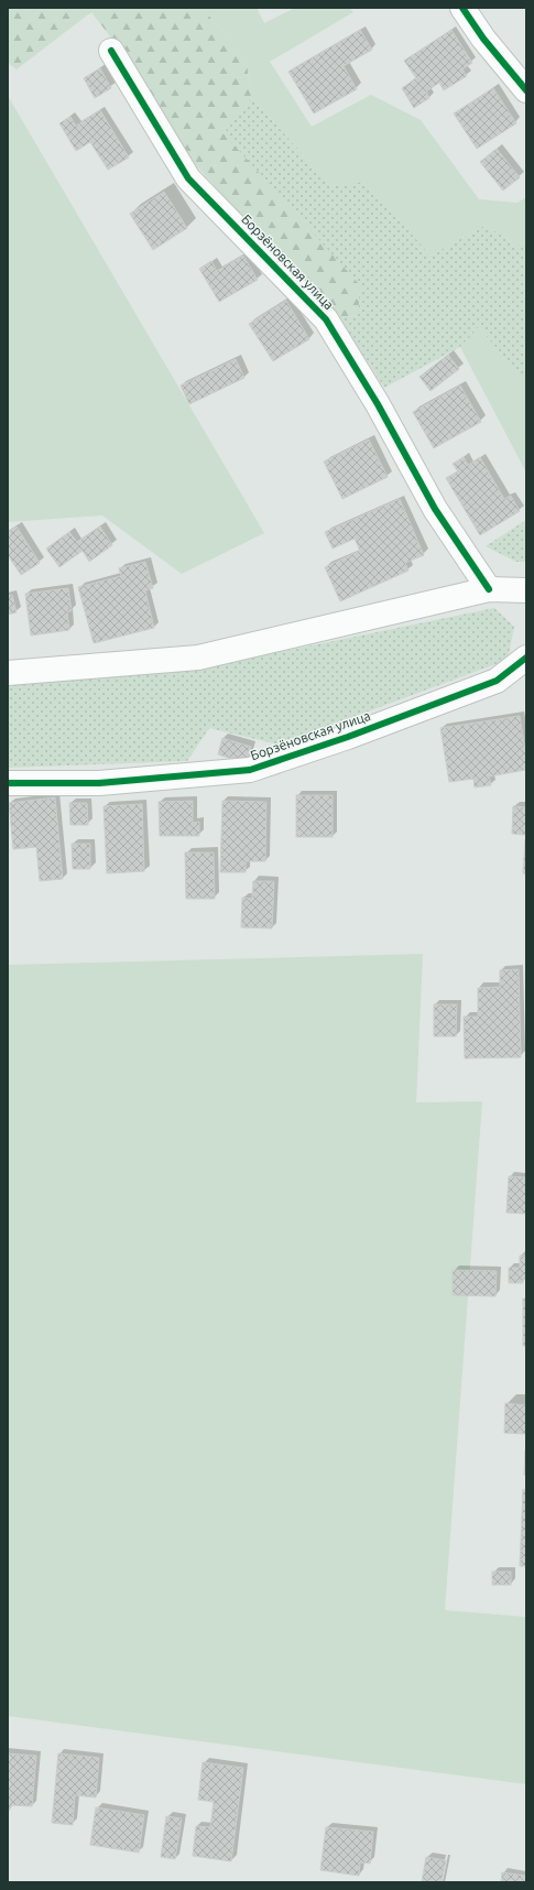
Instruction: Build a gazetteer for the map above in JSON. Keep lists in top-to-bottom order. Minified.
{"streets":{"street":["Борзёновская улица"]}}
